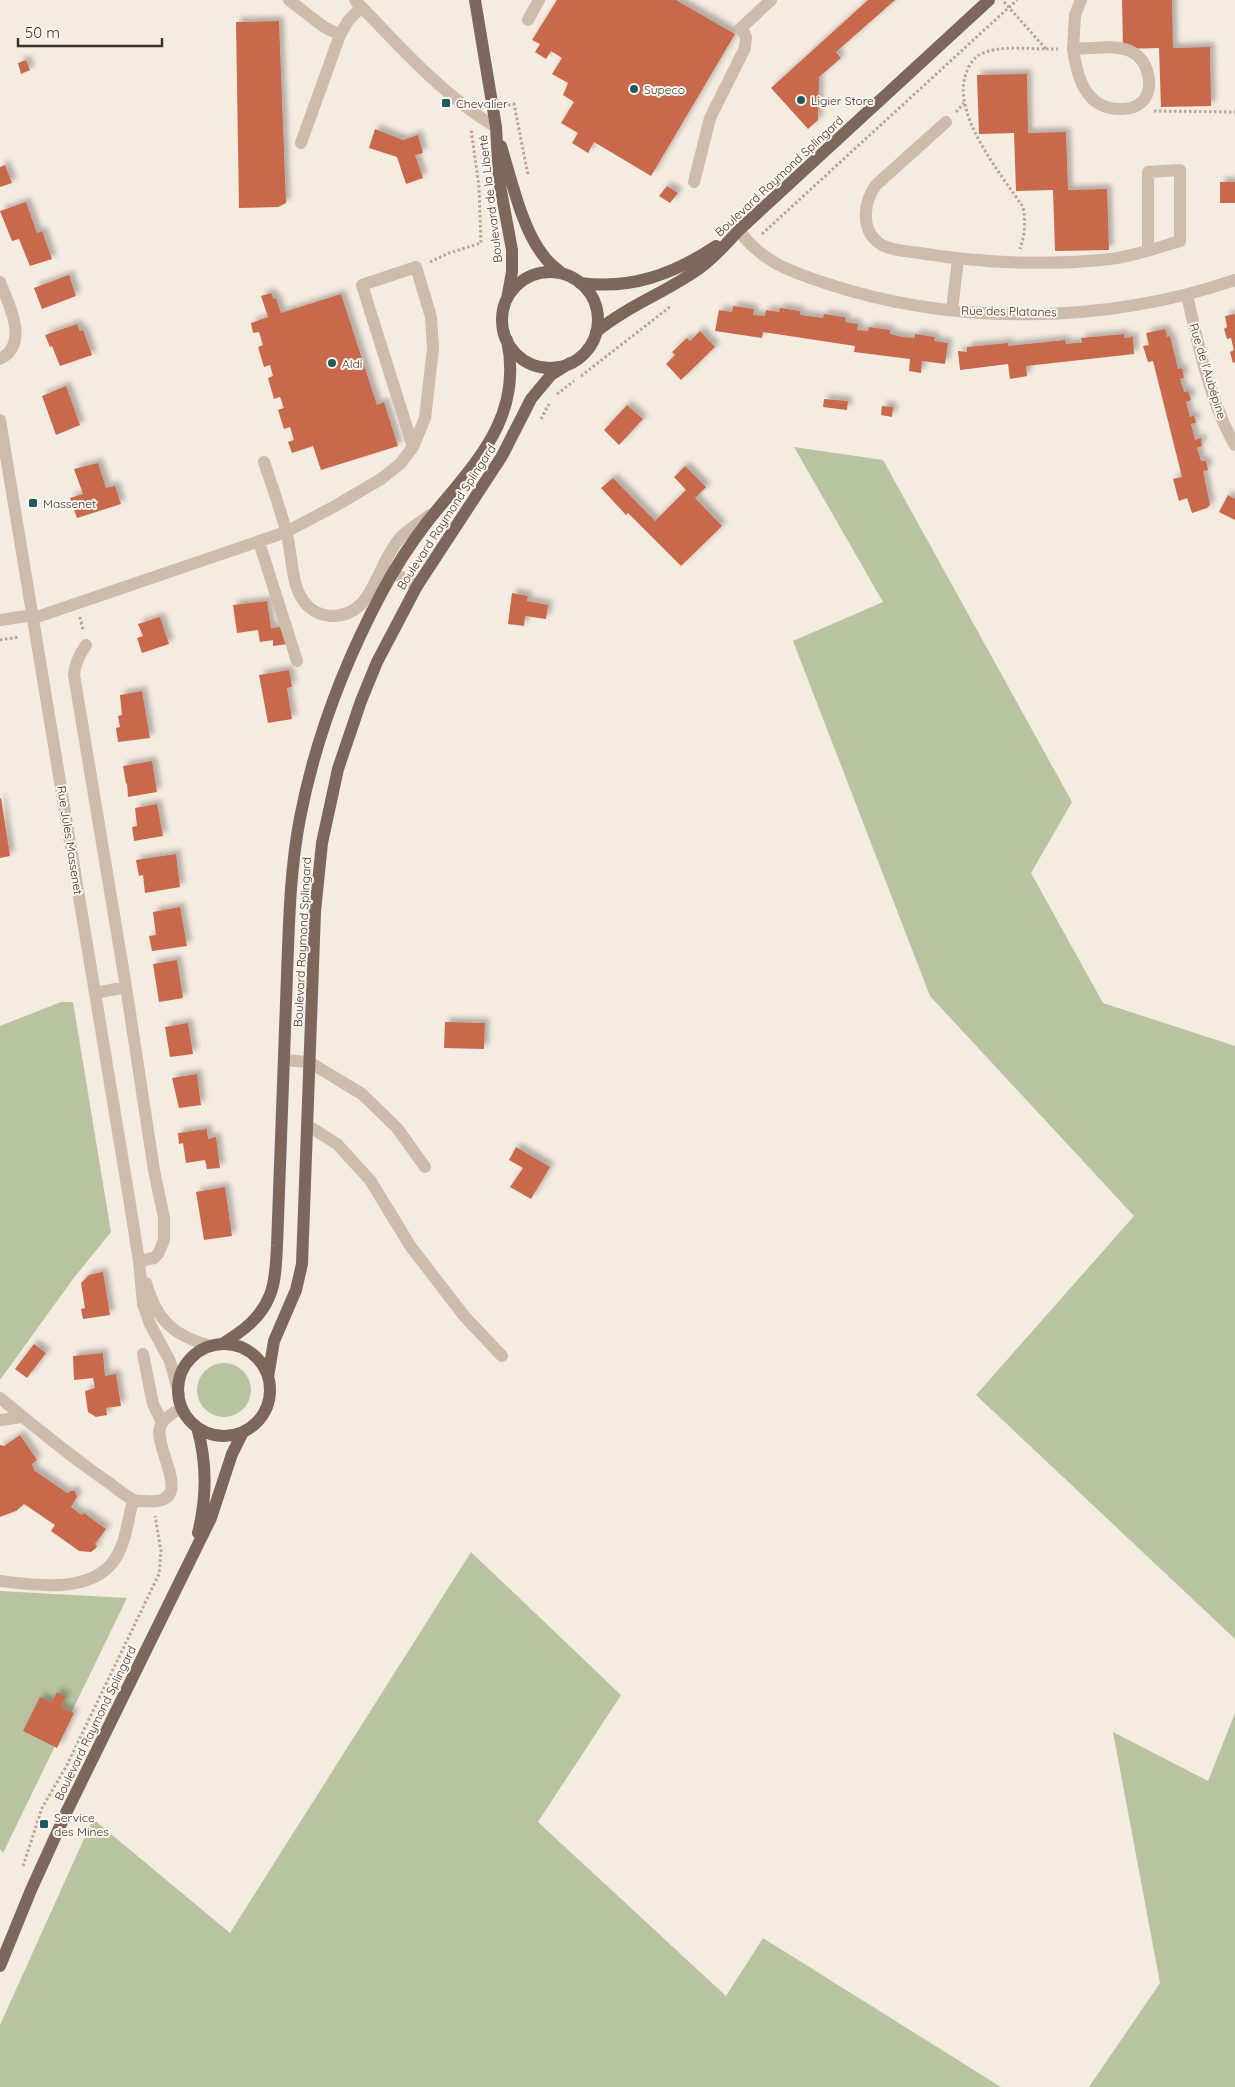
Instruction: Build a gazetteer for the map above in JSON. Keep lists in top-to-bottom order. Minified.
{"streets":{"main road":["Boulevard Raymond Splingard","Boulevard de la Liberté"],"street":["Rue des Platanes","Rue de l'Aubépine","Rue Jules Massenet"]},"crossings":[["Boulevard Raymond Splingard","Boulevard de la Liberté"],["Boulevard Raymond Splingard","Rue des Platanes"],["Boulevard Raymond Splingard","Rue Jules Massenet"],["Rue des Platanes","Rue de l'Aubépine"]],"places":{"other":["Supeco","Ligier Store","Aldi"],"transit":["Chevalier","Massenet","Service des Mines"]},"scale_bar":"50 m"}
